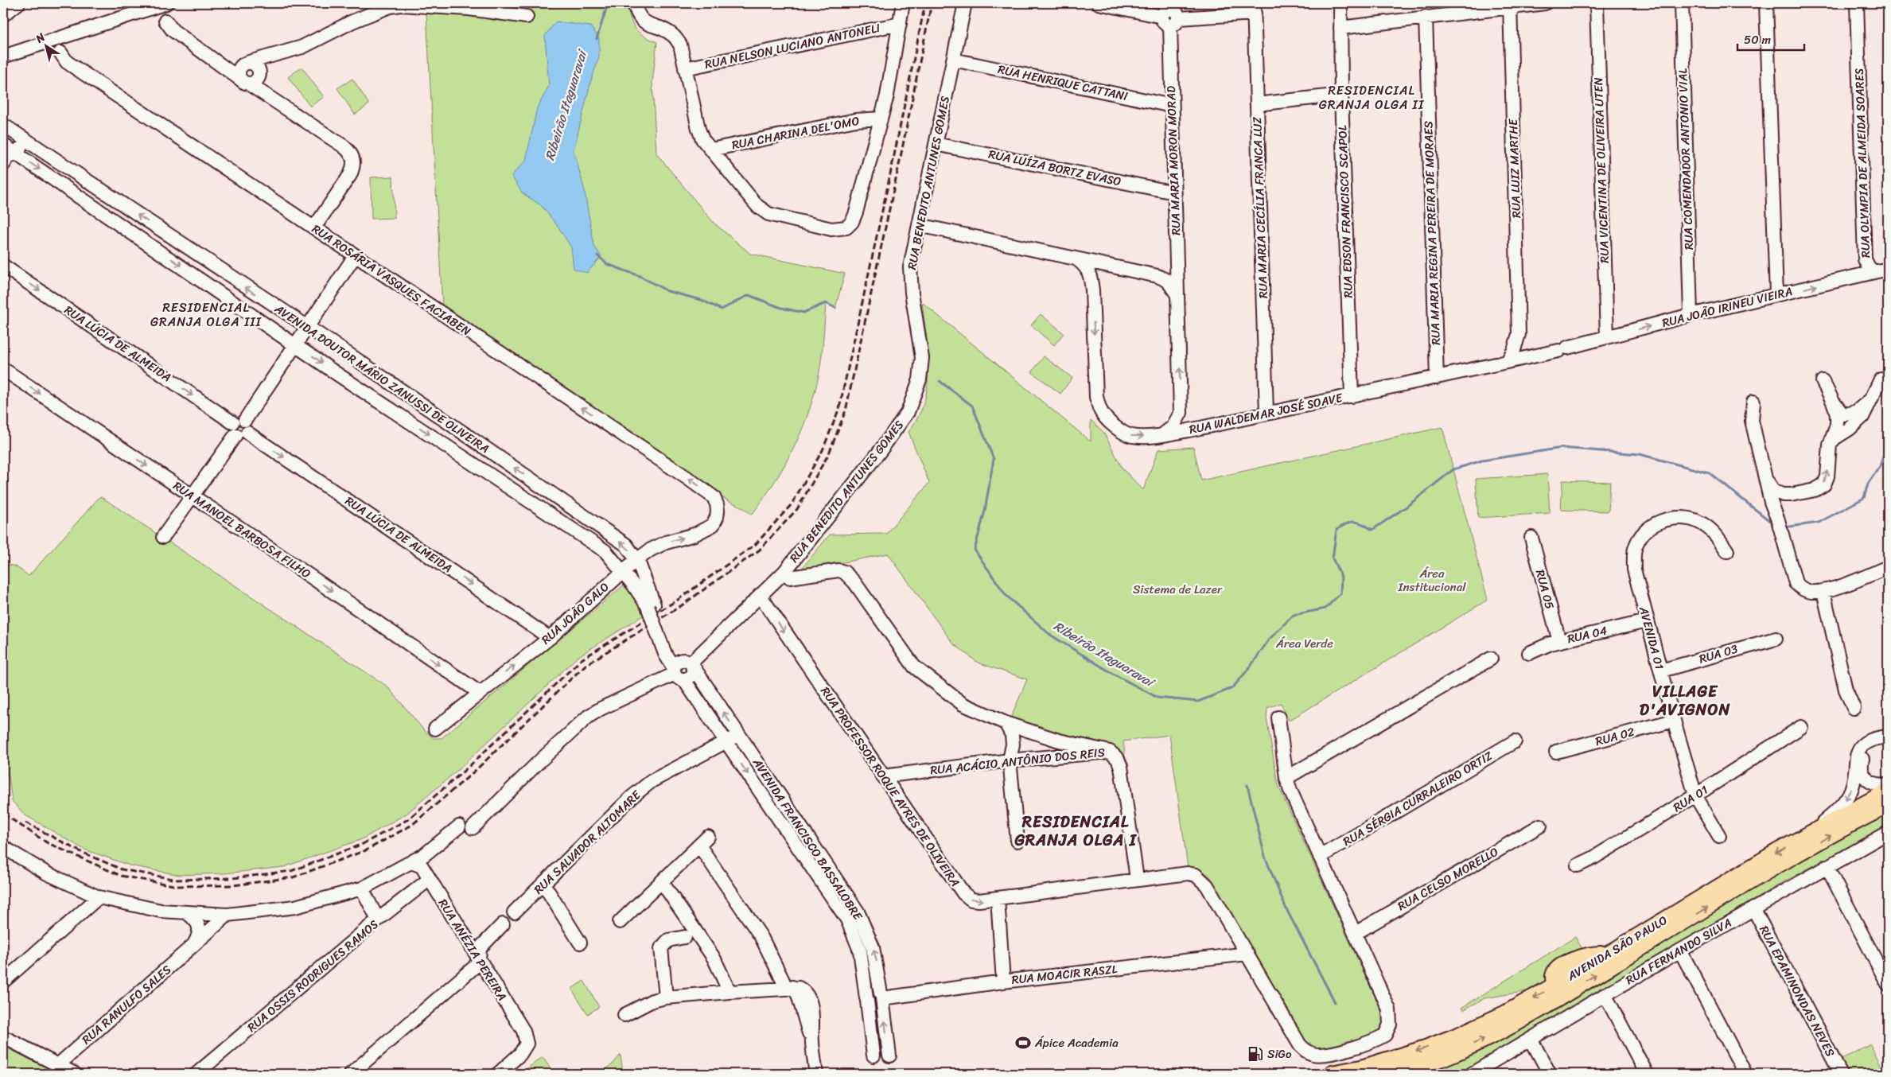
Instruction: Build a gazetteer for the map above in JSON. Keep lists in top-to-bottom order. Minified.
{"streets":{"main road":["AVENIDA SÃO PAULO"],"street":["RUA NELSON LUCIANO ANTONELI","RUA HENRIQUE CATTANI","RUA CHARINA DEL'OMO","RUA COMENDADOR ANTONIO VIAL","RUA MARIA MORON MORAD","RUA OLYMPIA DE ALMEIDA SOARES","RUA LUÍZA BORTZ EVASO","RUA LUIZ MARTHE","RUA VICENTINA DE OLIVEIRA UTEN","RUA BENEDITO ANTUNES GOMES","RUA MARIA CECÍLIA FRANCA LUZ","RUA EDSON FRANCISCO SCAPOL","RUA MARIA REGINA PEREIRA DE MORAES","RUA ROSÁRIA VASQUES FACIABEN","RUA JOÃO IRINEU VIEIRA","RUA LÚCIA DE ALMEIDA","AVENIDA DOUTOR MÁRIO ZANUSSI DE OLIVEIRA","RUA WALDEMAR JOSÉ SOAVE","RUA MANOEL BARBOSA FILHO","RUA 05","RUA JOÃO GALO","RUA 04","AVENIDA 01","RUA 03","RUA 02","RUA ACÁCIO ANTÔNIO DOS REIS","RUA PROFESSOR ROQUE AYRES DE OLIVEIRA","RUA SÉRGIA CURRALEIRO ORTIZ","RUA 01","AVENIDA FRANCISCO BASSALOBRE","RUA SALVADOR ALTOMARE","RUA CELSO MORELLO","RUA ANÉZIA PEREIRA","RUA FERNANDO SILVA","RUA MOACIR RASZL","RUA OSSIS RODRIGUES RAMOS","RUA EPAMINONDAS NEVES","RUA RANULFO SALES"]},"crossings":[["RUA HENRIQUE CATTANI","RUA MARIA MORON MORAD"],["RUA HENRIQUE CATTANI","RUA BENEDITO ANTUNES GOMES"],["RUA COMENDADOR ANTONIO VIAL","RUA JOÃO IRINEU VIEIRA"],["RUA MARIA MORON MORAD","RUA LUÍZA BORTZ EVASO"],["RUA OLYMPIA DE ALMEIDA SOARES","RUA JOÃO IRINEU VIEIRA"],["RUA LUÍZA BORTZ EVASO","RUA BENEDITO ANTUNES GOMES"],["RUA VICENTINA DE OLIVEIRA UTEN","RUA JOÃO IRINEU VIEIRA"],["RUA BENEDITO ANTUNES GOMES","RUA PROFESSOR ROQUE AYRES DE OLIVEIRA"],["RUA BENEDITO ANTUNES GOMES","AVENIDA FRANCISCO BASSALOBRE"],["RUA MARIA CECÍLIA FRANCA LUZ","RUA WALDEMAR JOSÉ SOAVE"],["RUA EDSON FRANCISCO SCAPOL","RUA WALDEMAR JOSÉ SOAVE"],["RUA MARIA REGINA PEREIRA DE MORAES","RUA WALDEMAR JOSÉ SOAVE"],["RUA ROSÁRIA VASQUES FACIABEN","RUA JOÃO GALO"],["RUA JOÃO IRINEU VIEIRA","RUA WALDEMAR JOSÉ SOAVE"],["RUA LÚCIA DE ALMEIDA","RUA JOÃO GALO"],["AVENIDA DOUTOR MÁRIO ZANUSSI DE OLIVEIRA","RUA JOÃO GALO"],["AVENIDA DOUTOR MÁRIO ZANUSSI DE OLIVEIRA","AVENIDA FRANCISCO BASSALOBRE"],["RUA MANOEL BARBOSA FILHO","RUA JOÃO GALO"],["RUA 05","RUA 04"],["RUA 04","AVENIDA 01"],["AVENIDA 01","RUA 03"],["AVENIDA 01","RUA 02"],["AVENIDA 01","RUA 01"],["RUA ACÁCIO ANTÔNIO DOS REIS","RUA PROFESSOR ROQUE AYRES DE OLIVEIRA"],["RUA PROFESSOR ROQUE AYRES DE OLIVEIRA","RUA CELSO MORELLO"],["RUA PROFESSOR ROQUE AYRES DE OLIVEIRA","RUA MOACIR RASZL"],["AVENIDA FRANCISCO BASSALOBRE","RUA SALVADOR ALTOMARE"],["AVENIDA FRANCISCO BASSALOBRE","RUA MOACIR RASZL"],["RUA ANÉZIA PEREIRA","RUA OSSIS RODRIGUES RAMOS"],["RUA FERNANDO SILVA","RUA EPAMINONDAS NEVES"]],"one_way":["RUA ROSÁRIA VASQUES FACIABEN","RUA JOÃO IRINEU VIEIRA","RUA LÚCIA DE ALMEIDA","RUA MANOEL BARBOSA FILHO","RUA JOÃO GALO","RUA PROFESSOR ROQUE AYRES DE OLIVEIRA"],"districts":["RESIDENCIAL GRANJA OLGA II","RESIDENCIAL GRANJA OLGA III","VILLAGE D'AVIGNON","RESIDENCIAL GRANJA OLGA I"],"water":["Ribeirão Itaguaravai"],"parks":["Área Institucional","Sistema de Lazer","Área Verde"],"places":{"sports":["Ápice Academia"],"fuel station":["SiGo"]},"scale_bar":"50 m","north":"top left"}
